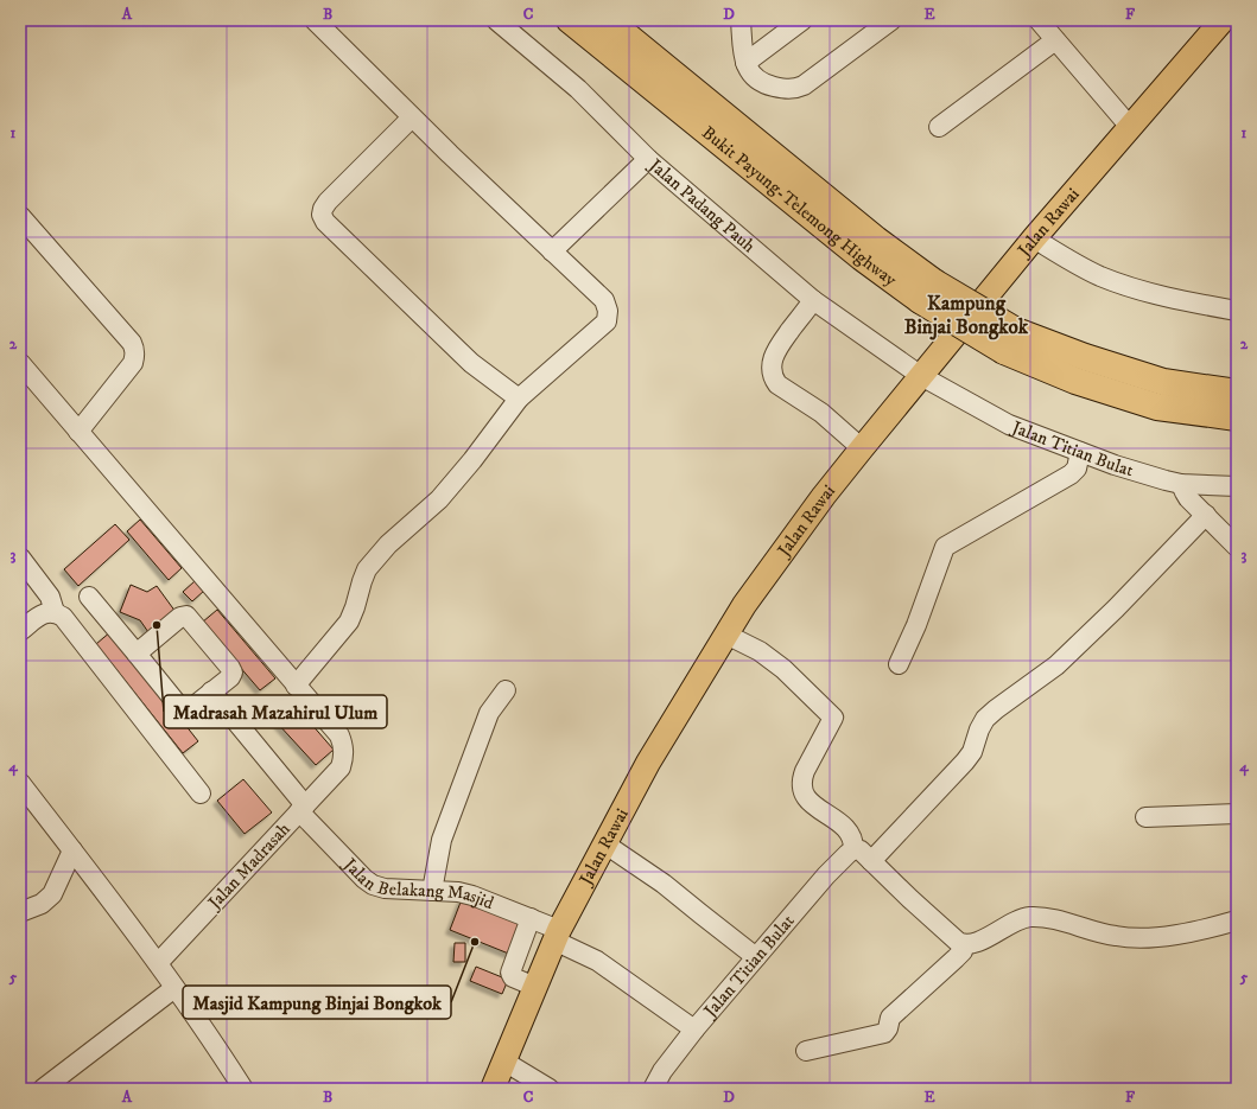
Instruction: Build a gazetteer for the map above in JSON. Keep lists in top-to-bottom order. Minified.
{"streets":{"highway":["Bukit Payung-Telemong Highway"],"main road":["Jalan Rawai"],"street":["Jalan Padang Pauh","Jalan Titian Bulat","Jalan Madrasah","Jalan Belakang Masjid"]},"crossings":[["Jalan Padang Pauh","Jalan Rawai"],["Jalan Padang Pauh","Jalan Titian Bulat"],["Jalan Rawai","Jalan Titian Bulat"],["Jalan Rawai","Jalan Belakang Masjid"],["Jalan Titian Bulat","Jalan Belakang Masjid"],["Jalan Madrasah","Jalan Belakang Masjid"]],"districts":["Kampung Binjai Bongkok"],"places":["Madrasah Mazahirul Ulum","Masjid Kampung Binjai Bongkok"],"grid":{"columns":["A","B","C","D","E","F"],"rows":["1","2","3","4","5"]}}
